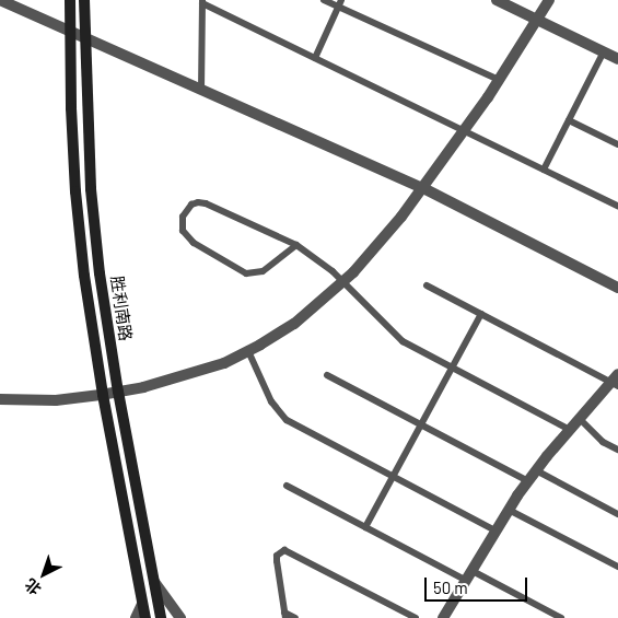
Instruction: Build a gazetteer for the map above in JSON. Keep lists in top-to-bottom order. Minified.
{"streets":{"main road":["胜利南路"]},"scale_bar":"50 m","north":"bottom left"}
